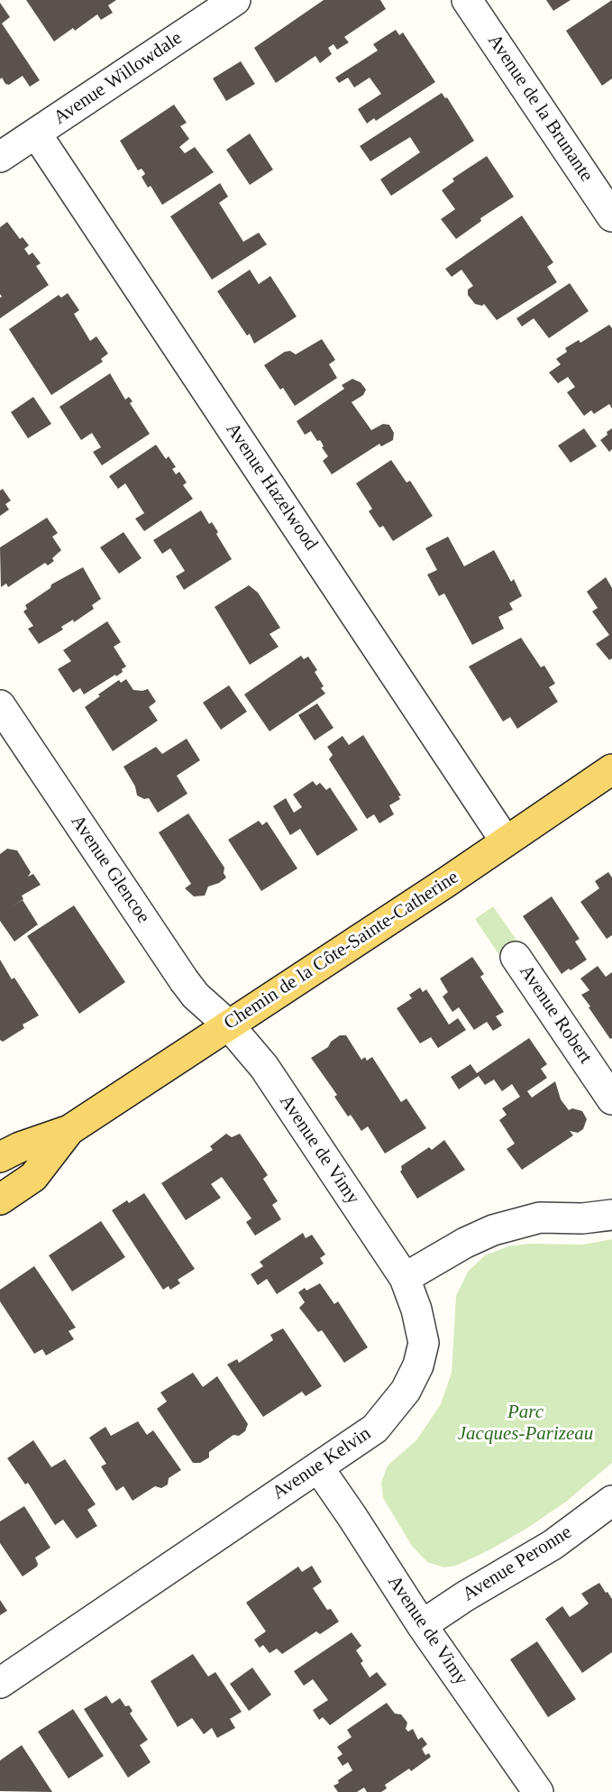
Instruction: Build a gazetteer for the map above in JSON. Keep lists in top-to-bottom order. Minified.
{"streets":{"main road":["Chemin de la Côte-Sainte-Catherine"],"street":["Avenue Willowdale","Avenue de la Brunante","Avenue Hazelwood","Avenue Glencoe","Avenue Robert","Avenue de Vimy","Avenue Kelvin","Avenue Peronne"]},"crossings":[["Avenue Willowdale","Avenue Hazelwood"],["Avenue Hazelwood","Chemin de la Côte-Sainte-Catherine"],["Avenue Glencoe","Chemin de la Côte-Sainte-Catherine"],["Avenue Glencoe","Avenue de Vimy"],["Chemin de la Côte-Sainte-Catherine","Avenue de Vimy"],["Avenue de Vimy","Avenue Kelvin"],["Avenue de Vimy","Avenue Peronne"]],"parks":["Parc Jacques-Parizeau"]}
